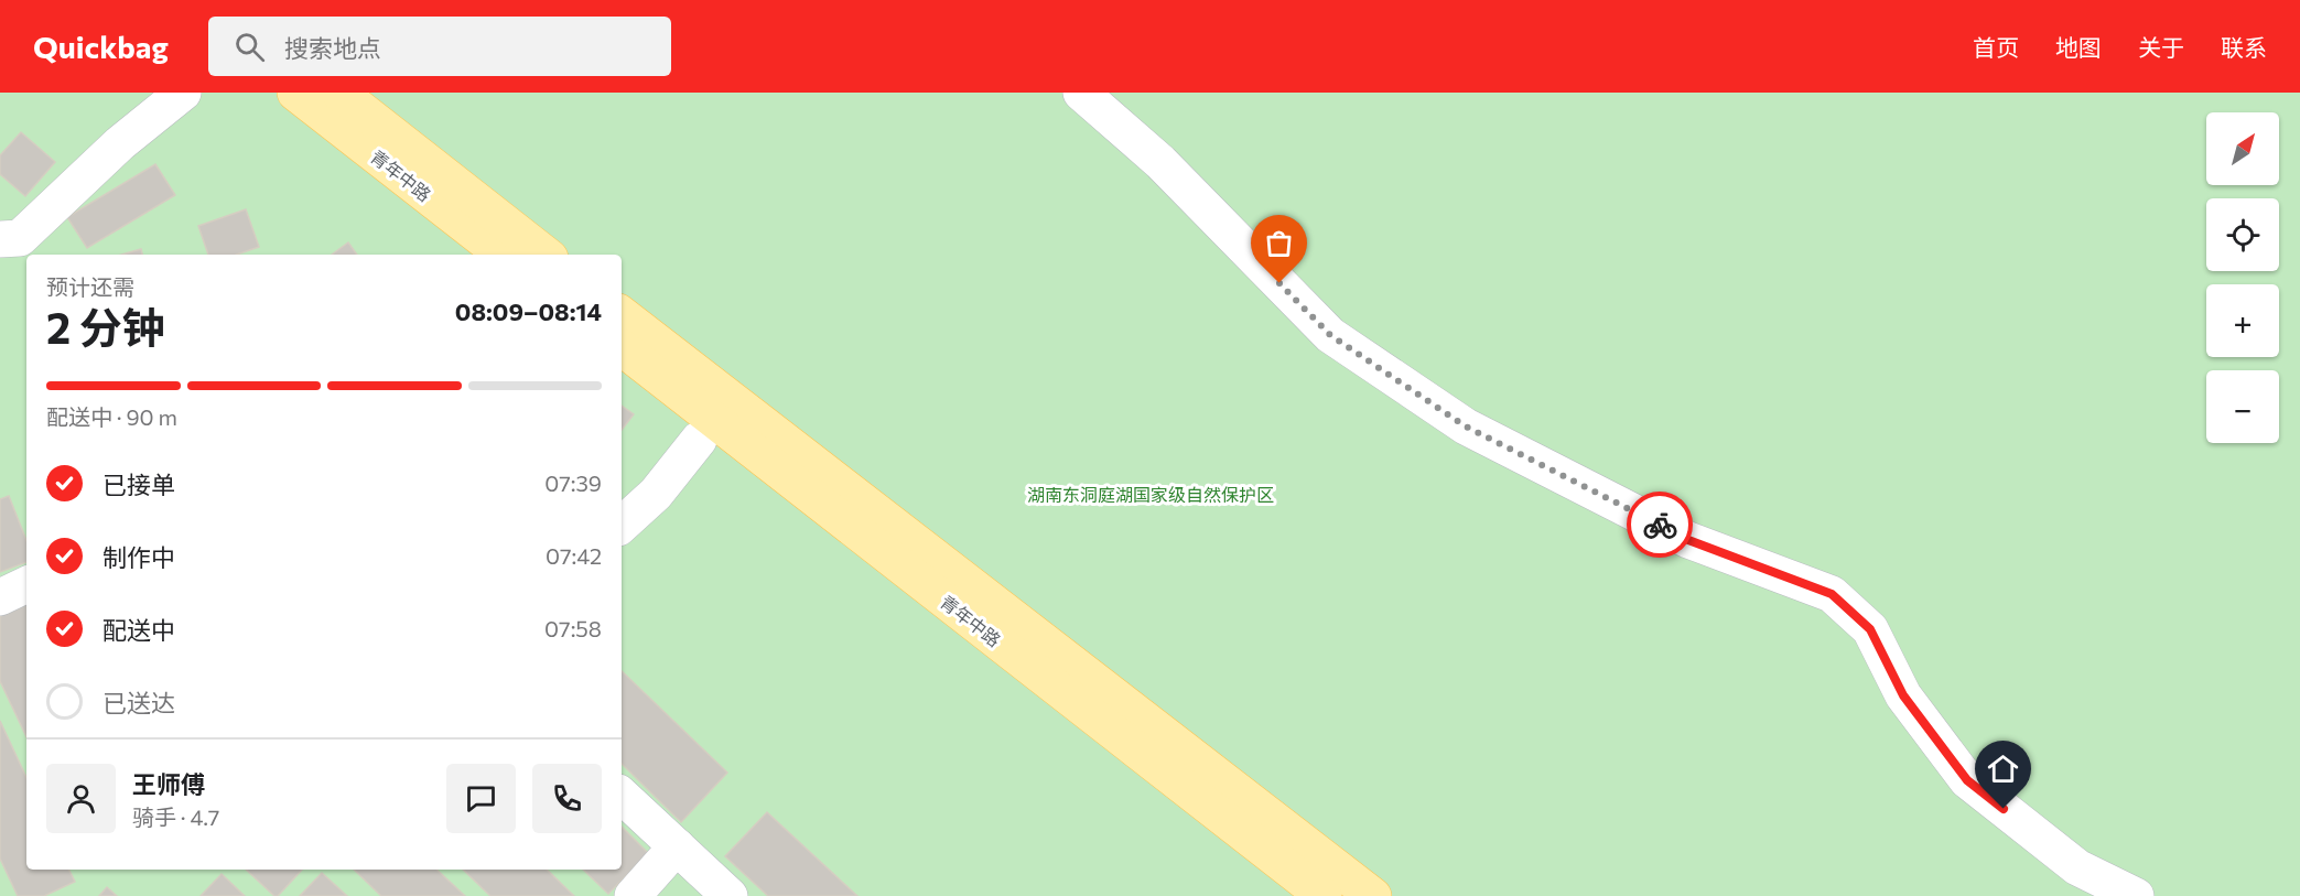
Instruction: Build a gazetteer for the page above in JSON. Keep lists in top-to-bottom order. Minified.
{"streets":{"main road":["青年中路"]},"parks":["湖南东洞庭湖国家级自然保护区"],"north":"top right","page":{"header":"Quickbag","search":"搜索地点","nav":["首页","地图","关于","联系"],"map_buttons":["+","−"],"heading":["2 分钟","预计还需","08:09–08:14"],"panel":["王师傅","骑手 · 4.7"],"bar":"配送中 · 90 m","list":[["已接单","07:39"],["制作中","07:42"],["配送中","07:58"],"已送达"]}}
